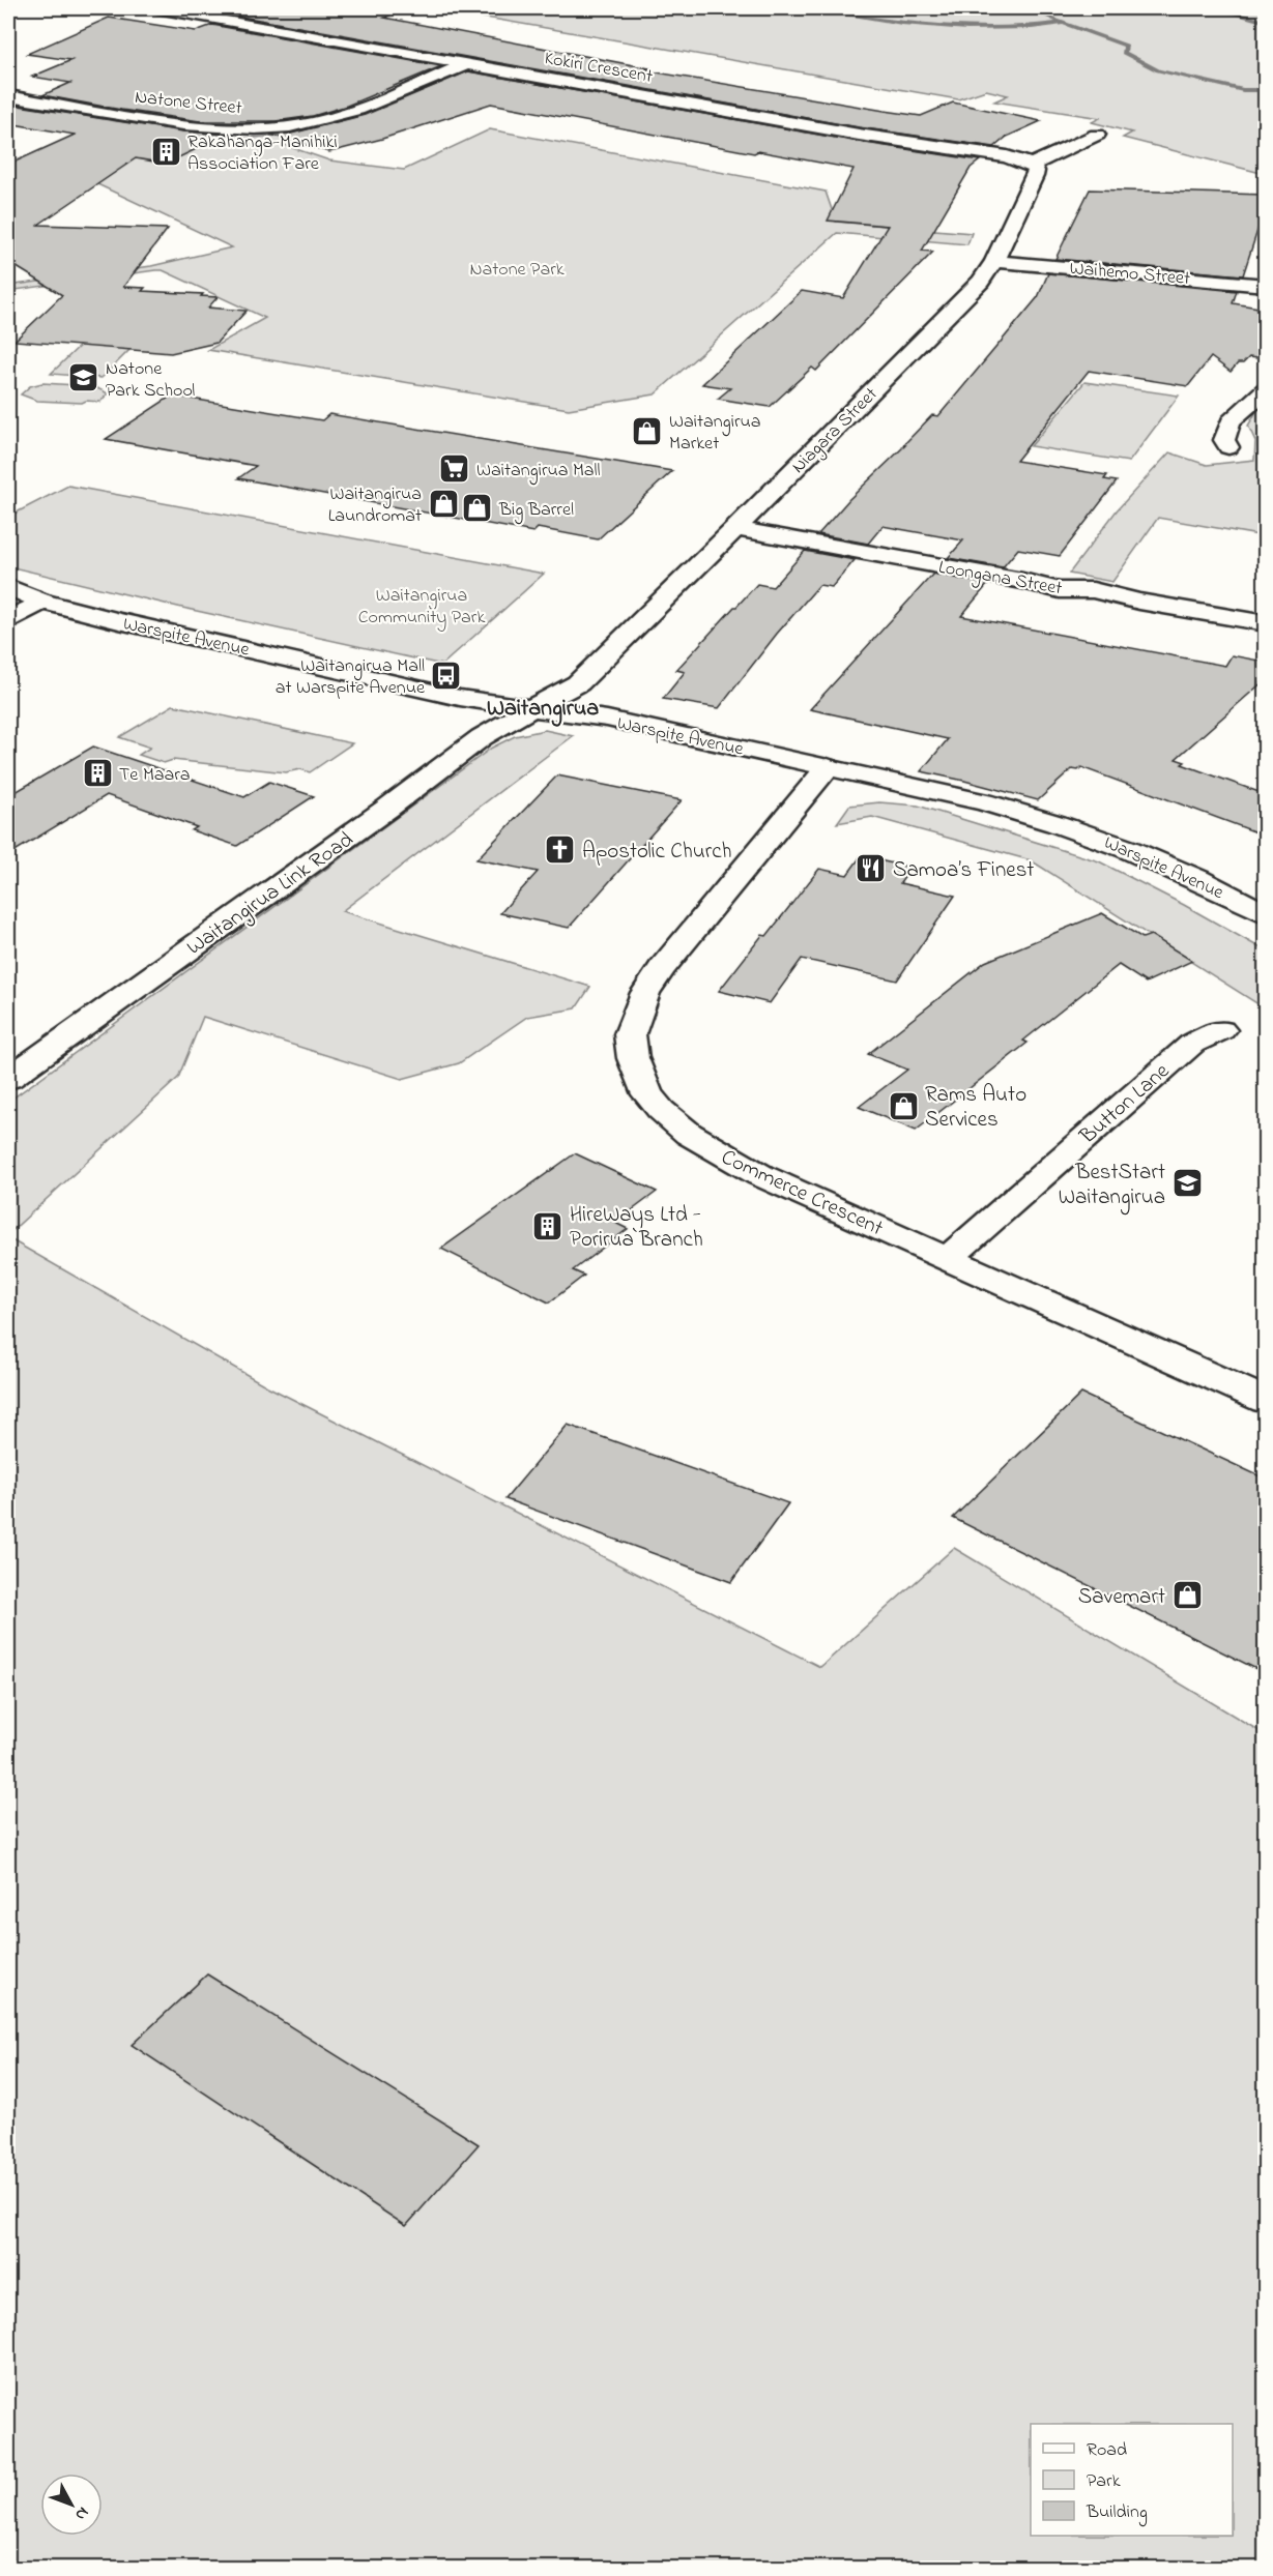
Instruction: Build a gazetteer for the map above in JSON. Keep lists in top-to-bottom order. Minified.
{"streets":{"street":["Kokiri Crescent","Natone Street","Waihemo Street","Niagara Street","Loongana Street","Warspite Avenue","Waitangirua Link Road","Button Lane","Commerce Crescent"]},"crossings":[["Kokiri Crescent","Natone Street"],["Kokiri Crescent","Niagara Street"],["Waihemo Street","Niagara Street"],["Niagara Street","Loongana Street"],["Niagara Street","Warspite Avenue"],["Niagara Street","Waitangirua Link Road"],["Warspite Avenue","Waitangirua Link Road"],["Warspite Avenue","Commerce Crescent"],["Button Lane","Commerce Crescent"]],"districts":["Waitangirua"],"parks":["Natone Park","Waitangirua Community Park"],"places":{"building":["Rakahanga-Manihiki Association Fare","Te Maara","HireWays Ltd - Porirua Branch"],"school or university":["Natone Park School","BestStart Waitangirua"],"shop":["Waitangirua Market","Waitangirua Laundromat","Big Barrel","Rams Auto Services","Savemart"],"supermarket":["Waitangirua Mall"],"bus stop":["Waitangirua Mall at Warspite Avenue"],"church":["Apostolic Church"],"restaurant":["Samoa’s Finest"]},"legend":["Road","Park","Building"],"north":"bottom right"}
